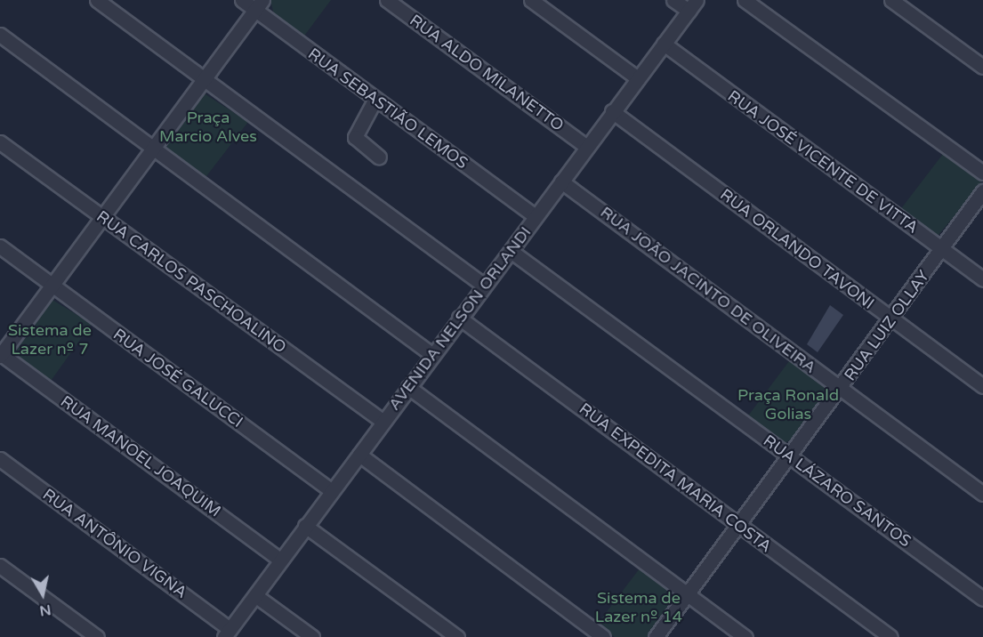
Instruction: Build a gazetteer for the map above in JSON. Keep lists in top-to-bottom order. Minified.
{"streets":{"street":["RUA ALDO MILANETTO","RUA SEBASTIÃO LEMOS","RUA JOSÉ VICENTE DE VITTA","RUA ORLANDO TAVONI","RUA CARLOS PASCHOALINO","RUA JOÃO JACINTO DE OLIVEIRA","AVENIDA NELSON ORLANDI","RUA LUIZ OLLAY","RUA JOSÉ GALUCCI","RUA MANOEL JOAQUIM","RUA EXPEDITA MARIA COSTA","RUA LÁZARO SANTOS","RUA ANTÔNIO VIGNA"]},"crossings":[["RUA ALDO MILANETTO","AVENIDA NELSON ORLANDI"],["RUA SEBASTIÃO LEMOS","AVENIDA NELSON ORLANDI"],["RUA JOSÉ VICENTE DE VITTA","AVENIDA NELSON ORLANDI"],["RUA JOSÉ VICENTE DE VITTA","RUA LUIZ OLLAY"],["RUA ORLANDO TAVONI","AVENIDA NELSON ORLANDI"],["RUA ORLANDO TAVONI","RUA LUIZ OLLAY"],["RUA CARLOS PASCHOALINO","AVENIDA NELSON ORLANDI"],["RUA JOÃO JACINTO DE OLIVEIRA","AVENIDA NELSON ORLANDI"],["RUA JOÃO JACINTO DE OLIVEIRA","RUA LUIZ OLLAY"],["AVENIDA NELSON ORLANDI","RUA JOSÉ GALUCCI"],["AVENIDA NELSON ORLANDI","RUA MANOEL JOAQUIM"],["AVENIDA NELSON ORLANDI","RUA EXPEDITA MARIA COSTA"],["AVENIDA NELSON ORLANDI","RUA LÁZARO SANTOS"],["AVENIDA NELSON ORLANDI","RUA ANTÔNIO VIGNA"],["RUA LUIZ OLLAY","RUA EXPEDITA MARIA COSTA"],["RUA LUIZ OLLAY","RUA LÁZARO SANTOS"]],"parks":["Praça Marcio Alves","Sistema de Lazer nº 7","Praça Ronald Golias","Sistema de Lazer nº 14"],"north":"bottom"}
